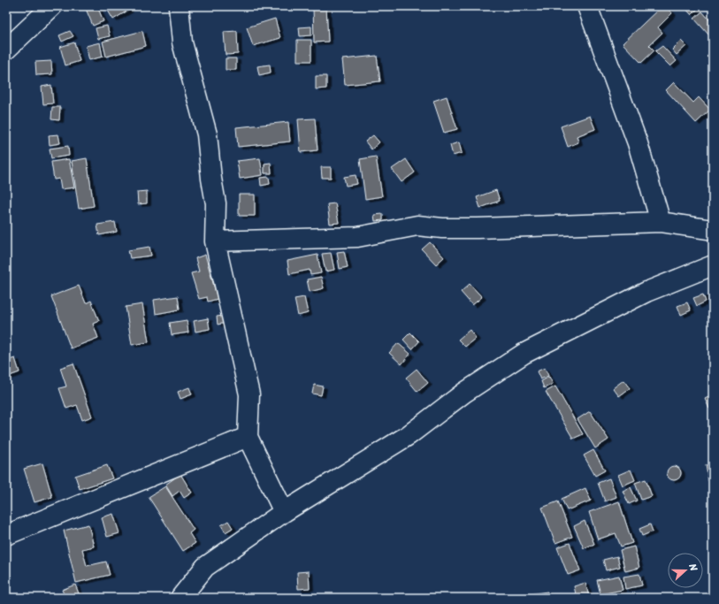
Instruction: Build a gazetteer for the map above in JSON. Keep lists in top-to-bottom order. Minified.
{"north":"right"}
